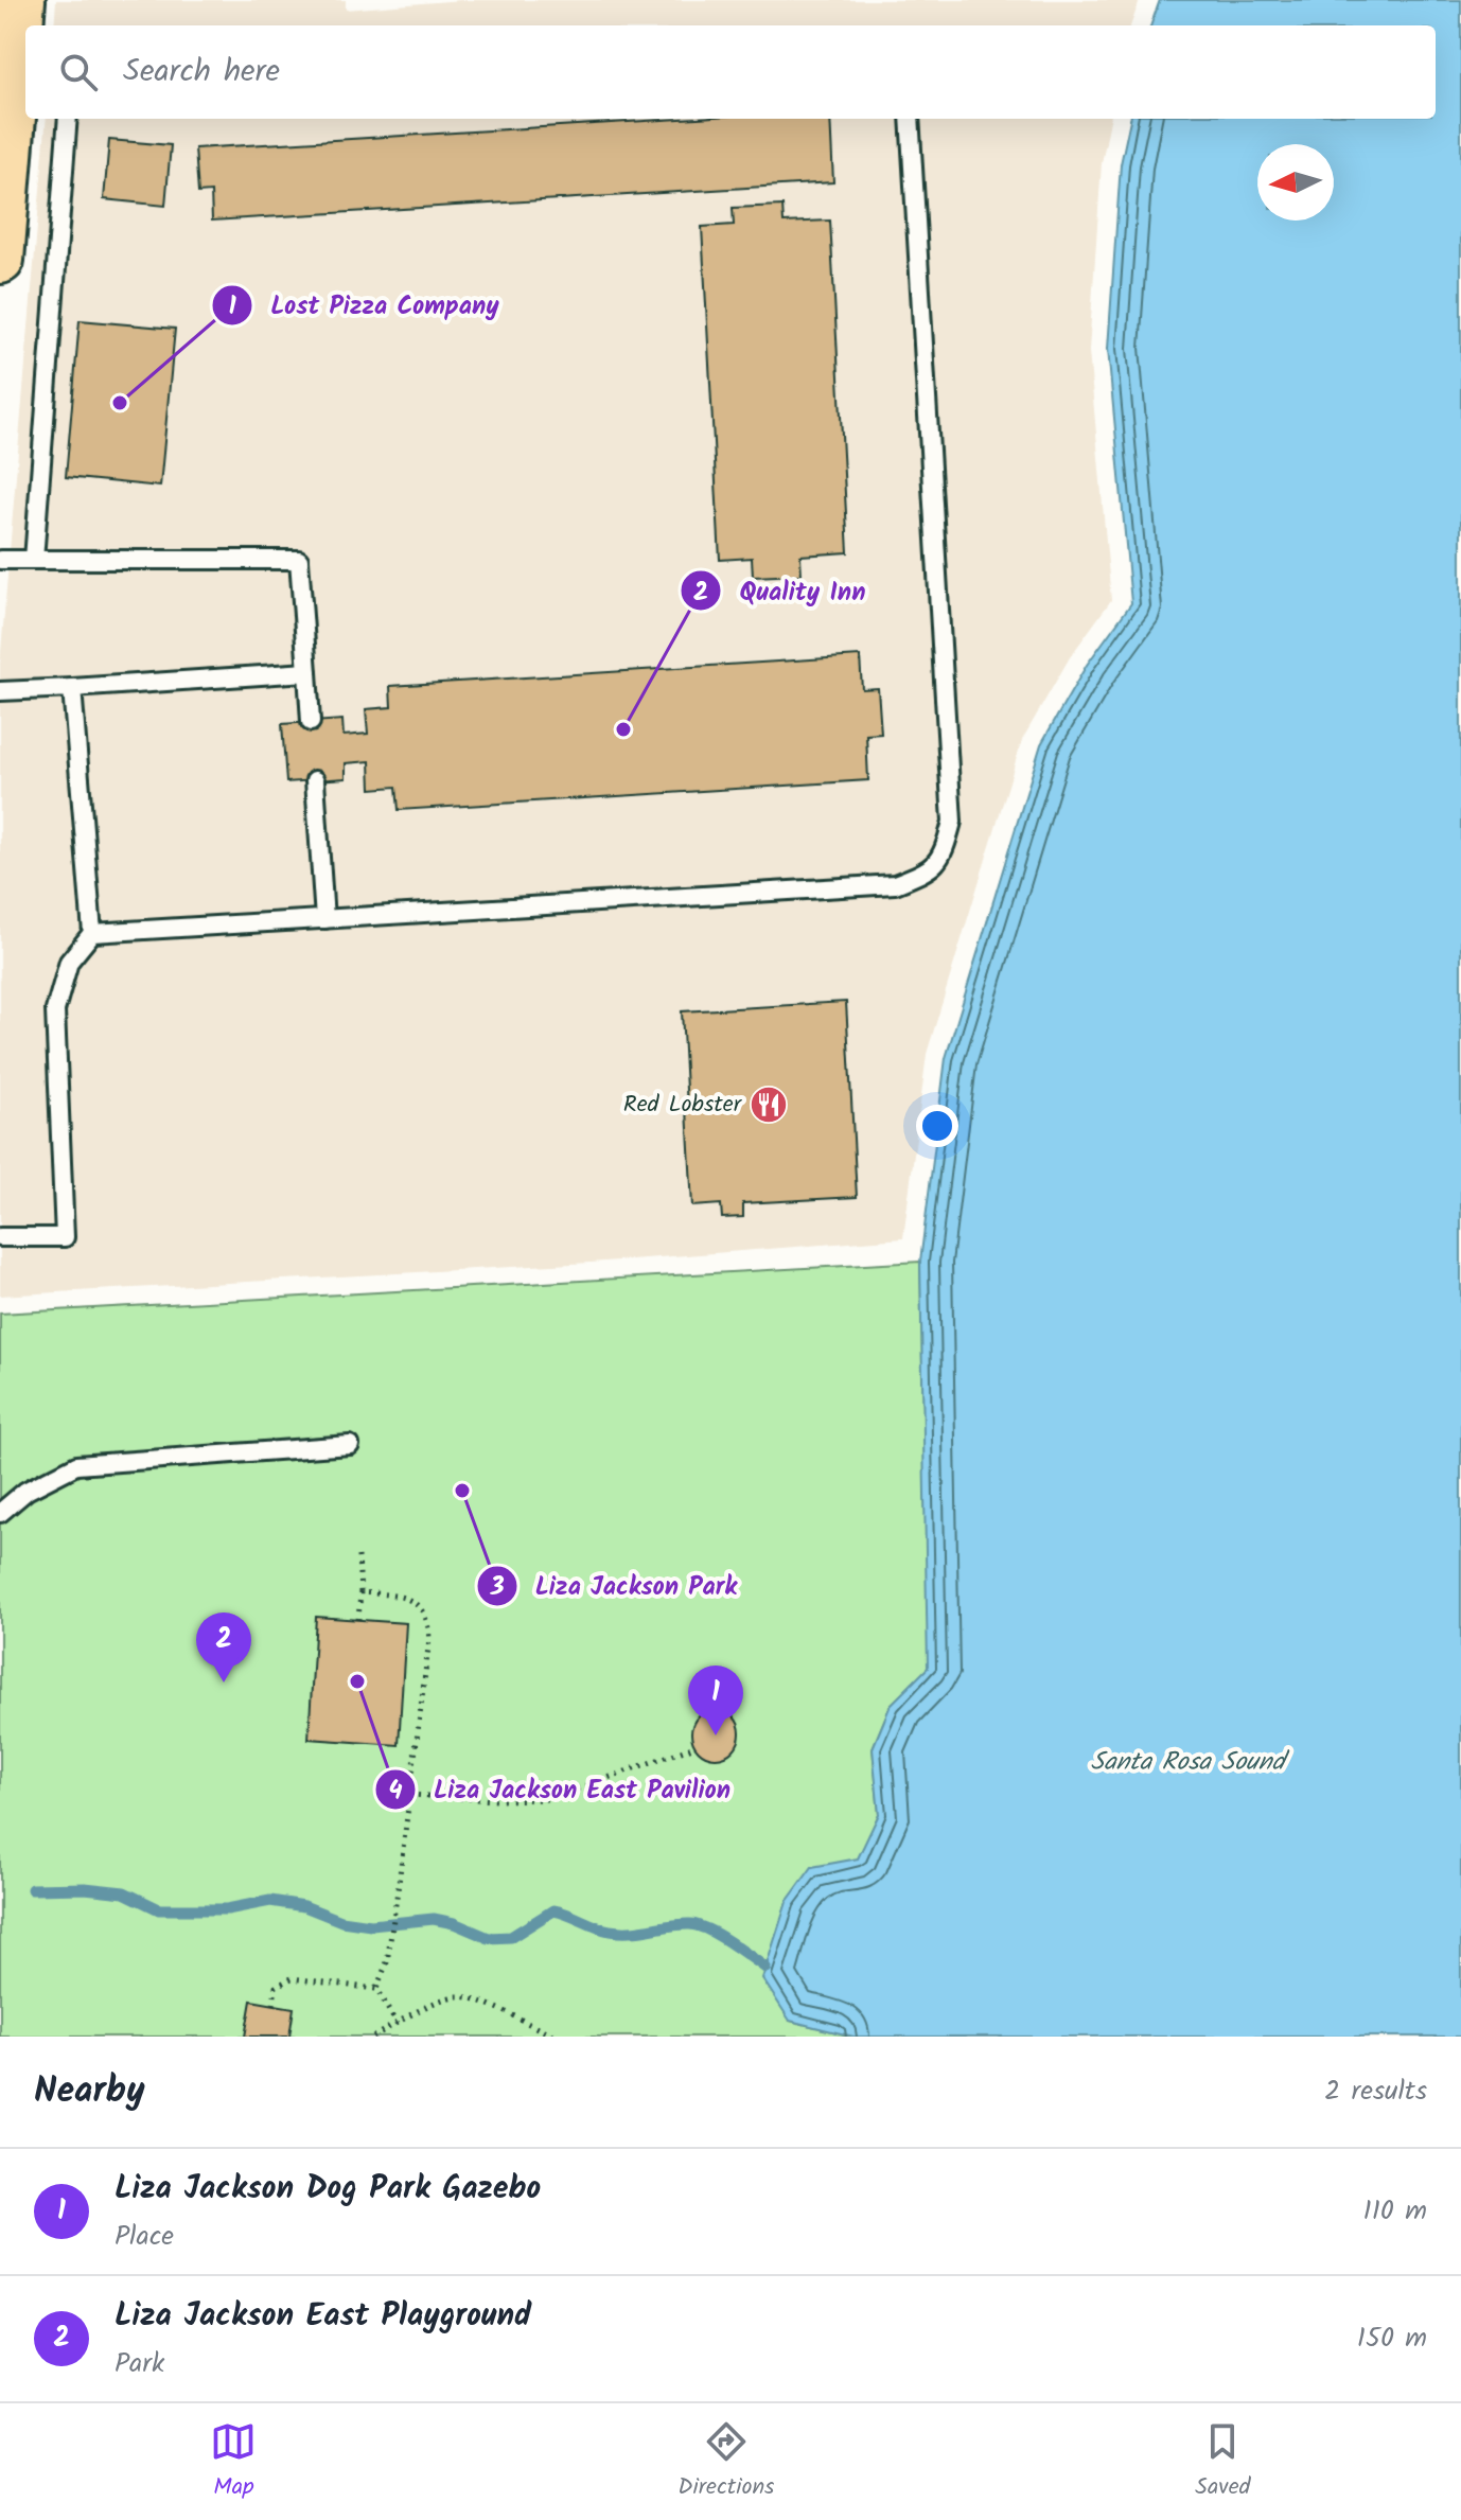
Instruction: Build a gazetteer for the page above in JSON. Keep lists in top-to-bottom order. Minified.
{"water":["Santa Rosa Sound"],"places":{"other":["Lost Pizza Company","Quality Inn","Liza Jackson Park","Liza Jackson East Pavilion"],"restaurant":["Red Lobster"]},"north":"left","page":{"search":"Search here","pins":["2","1"],"heading":["Nearby","2 results"],"list":[{"mark":"1","name":"Liza Jackson Dog Park Gazebo","note":"Place","value":"110 m"},{"mark":"2","name":"Liza Jackson East Playground","note":"Park","value":"150 m"}],"nav":["Map","Directions","Saved"]}}
